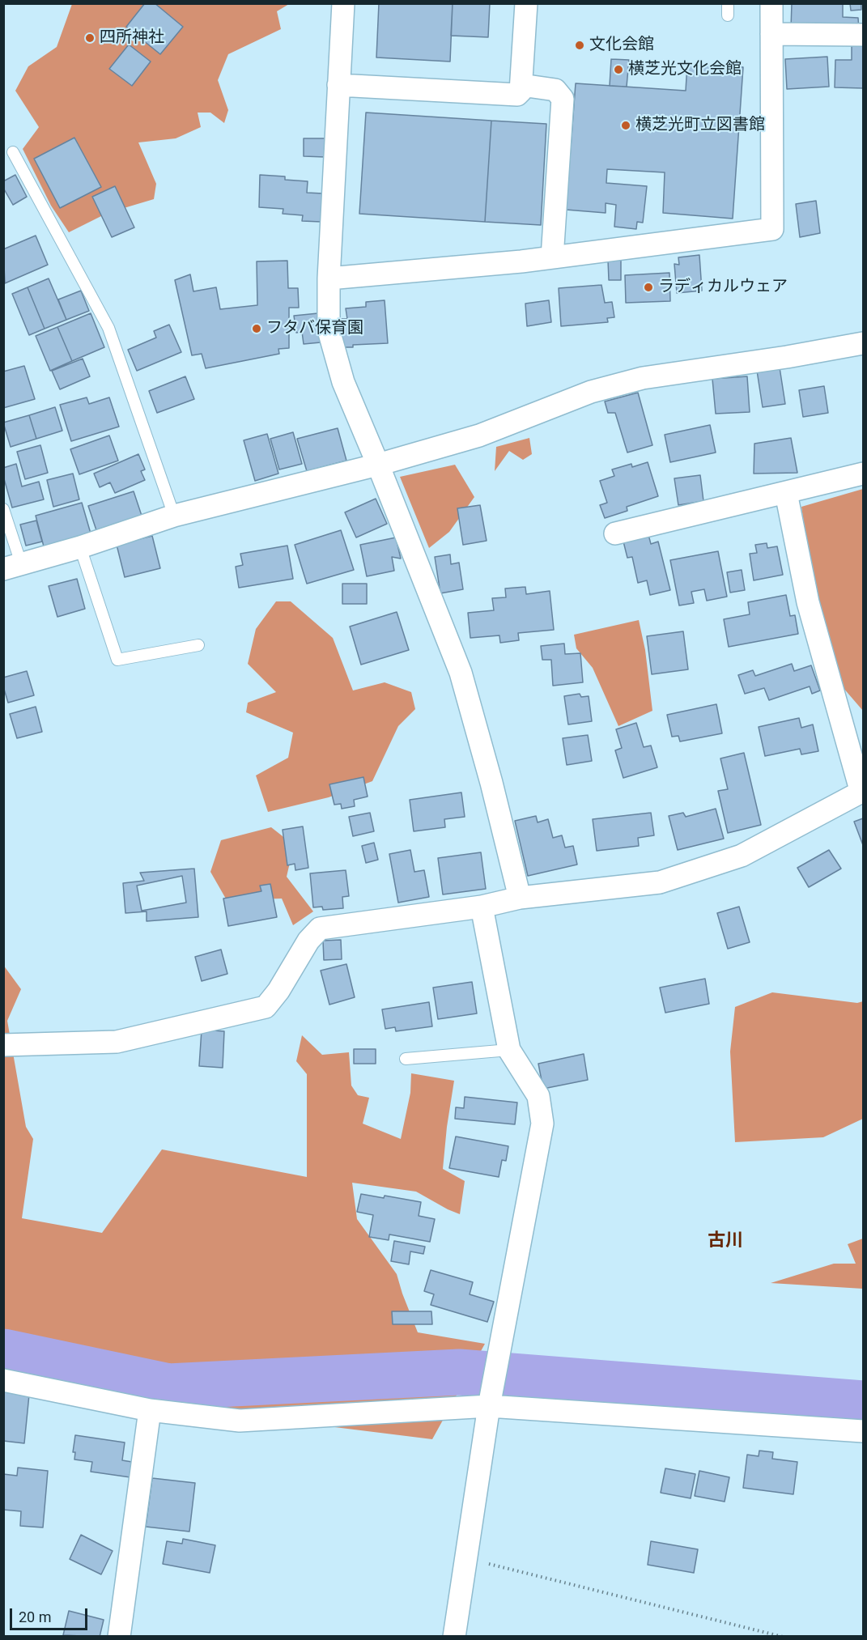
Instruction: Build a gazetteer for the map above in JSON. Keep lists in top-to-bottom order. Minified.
{"districts":["古川"],"places":["四所神社","文化会館","横芝光文化会館","横芝光町立図書館","ラディカルウェア","フタバ保育園"],"scale_bar":"20 m"}
